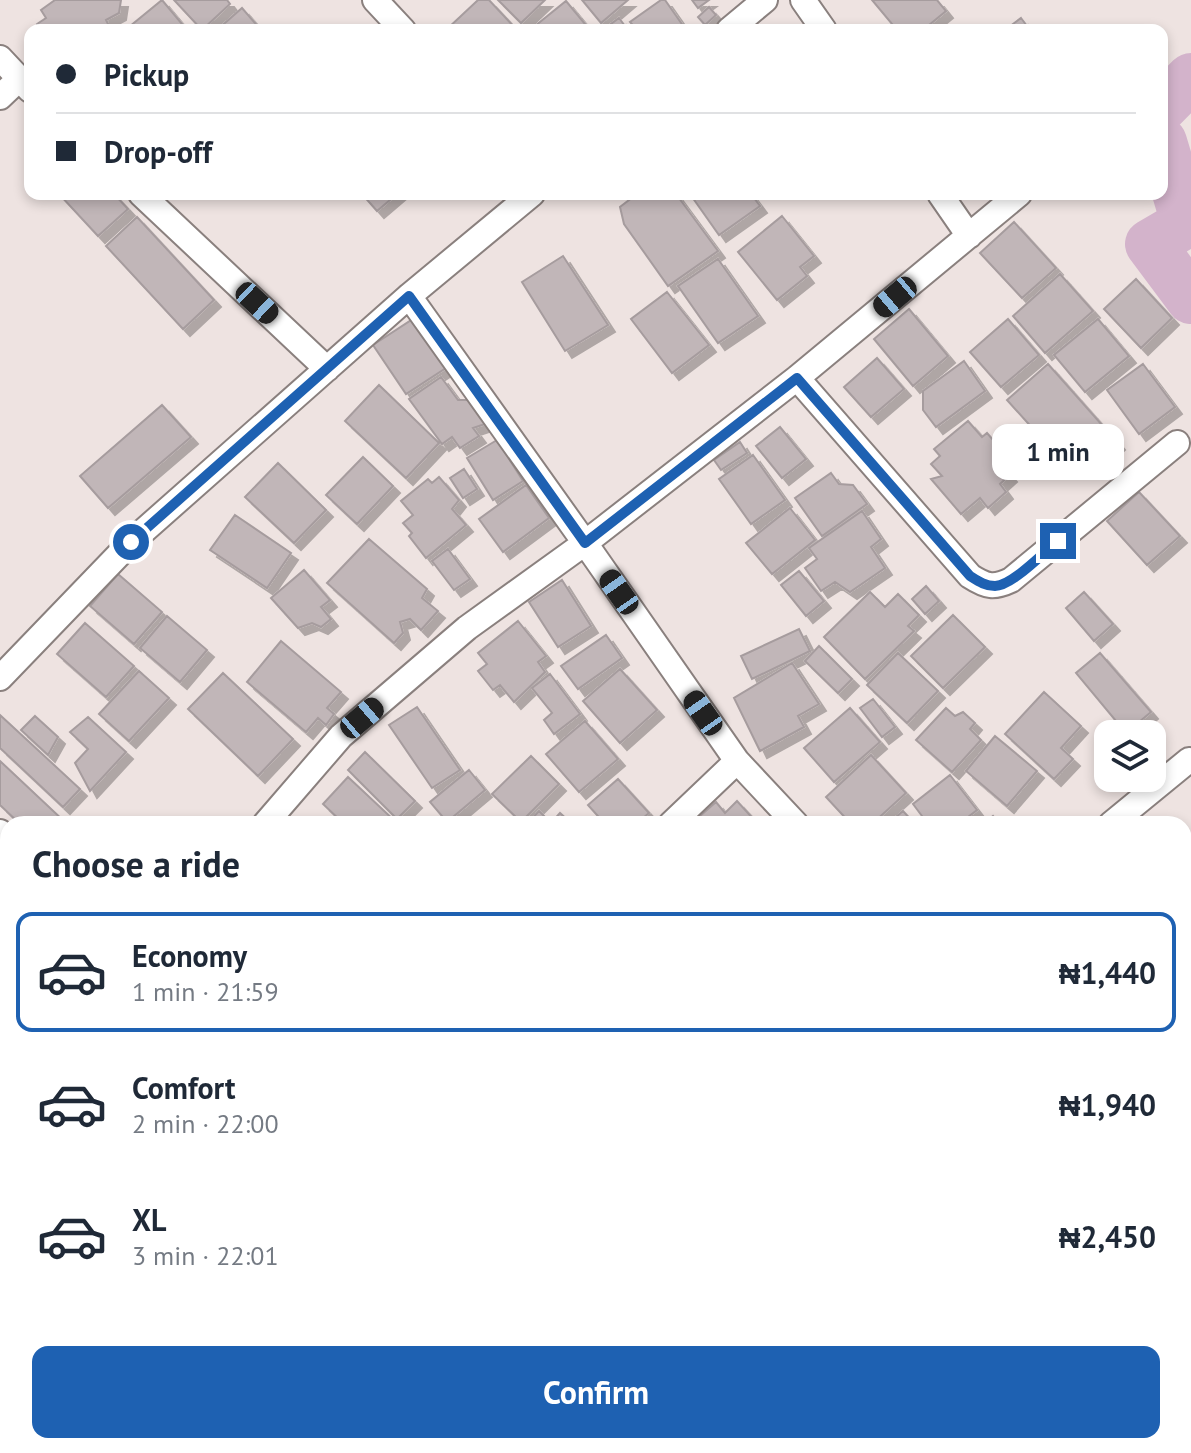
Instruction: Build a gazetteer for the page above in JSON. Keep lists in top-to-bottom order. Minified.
{"page":{"banner":["Pickup","Drop-off"],"bubble":"1 min","heading":"Choose a ride","list":[{"name":"Economy","note":"1 min · 21:59","value":"₦1,440"},{"name":"Comfort","note":"2 min · 22:00","value":"₦1,940"},{"name":"XL","note":"3 min · 22:01","value":"₦2,450"}],"buttons":"Confirm"}}
